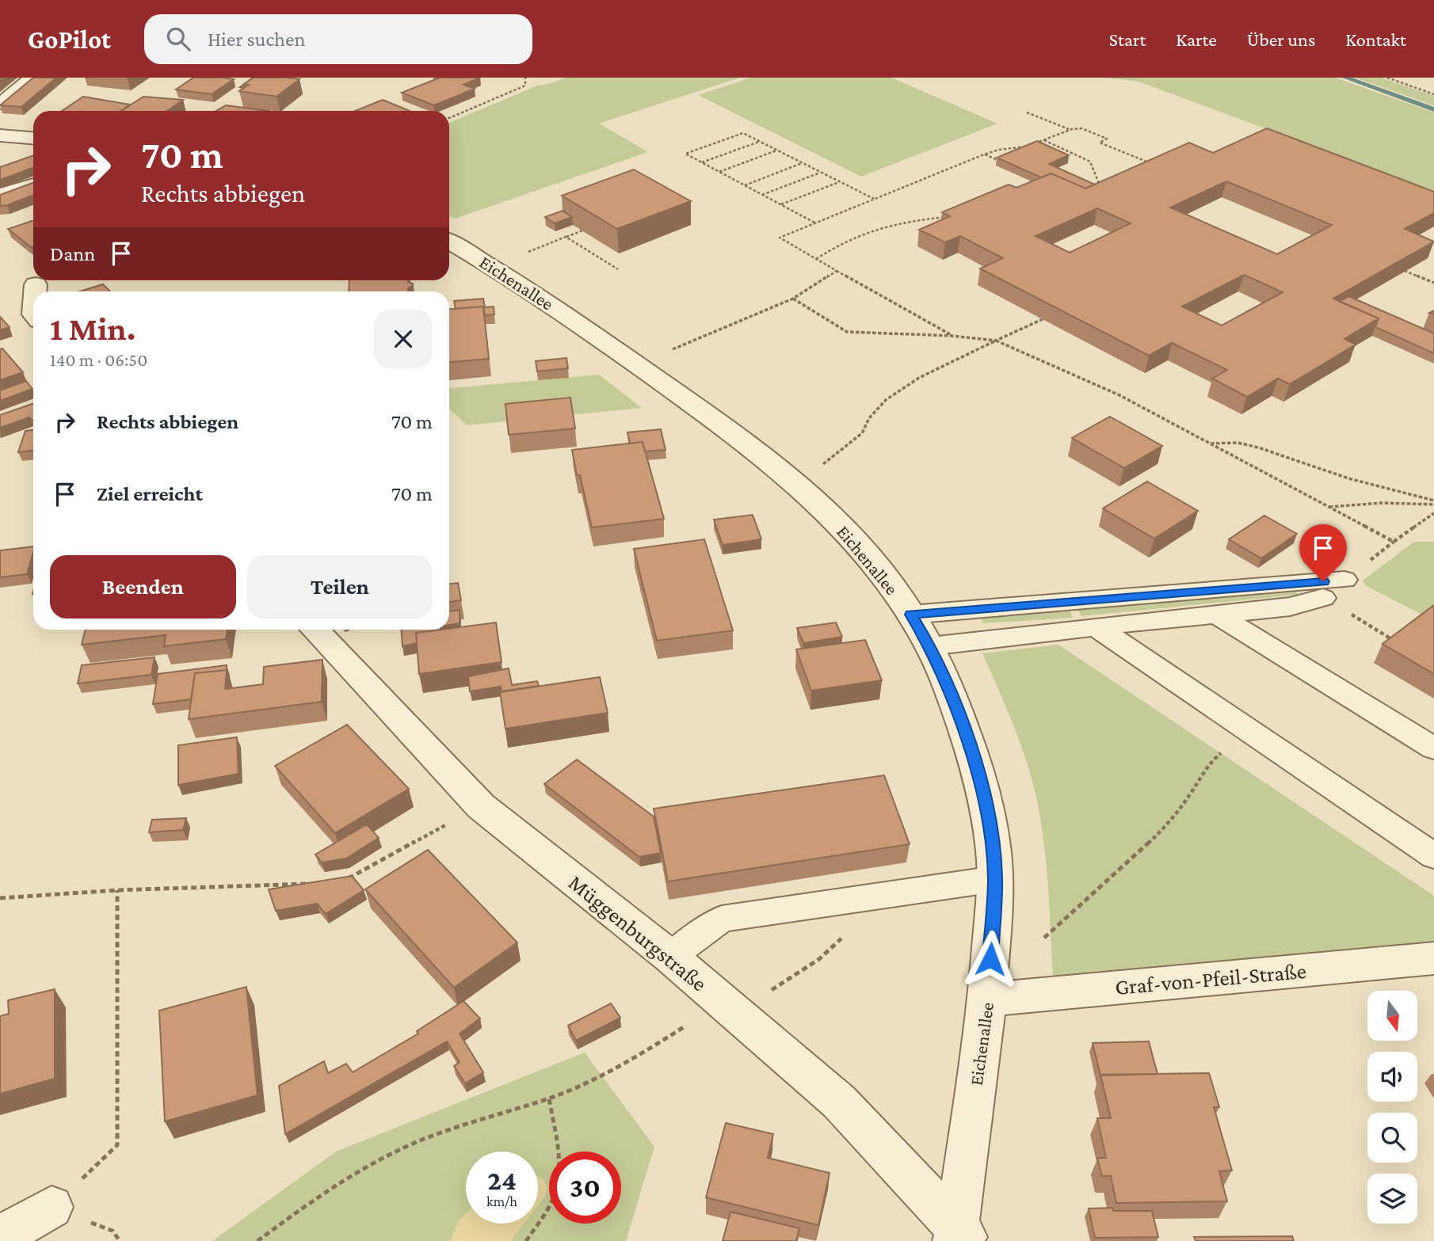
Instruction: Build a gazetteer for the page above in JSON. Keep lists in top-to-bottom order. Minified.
{"streets":{"street":["Eichenallee","Müggenburgstraße","Graf-von-Pfeil-Straße"]},"crossings":[["Eichenallee","Müggenburgstraße"],["Eichenallee","Graf-von-Pfeil-Straße"]],"north":"bottom","page":{"header":"GoPilot","search":"Hier suchen","nav":["Start","Karte","Über uns","Kontakt"],"turn":["70 m","Rechts abbiegen"],"then":"Dann","heading":["1 Min.","140 m · 06:50"],"list":[{"name":"Rechts abbiegen","value":"70 m"},{"name":"Ziel erreicht","value":"70 m"}],"buttons":["Beenden","Teilen"],"speed":"24 km/h","limit":"30"}}
